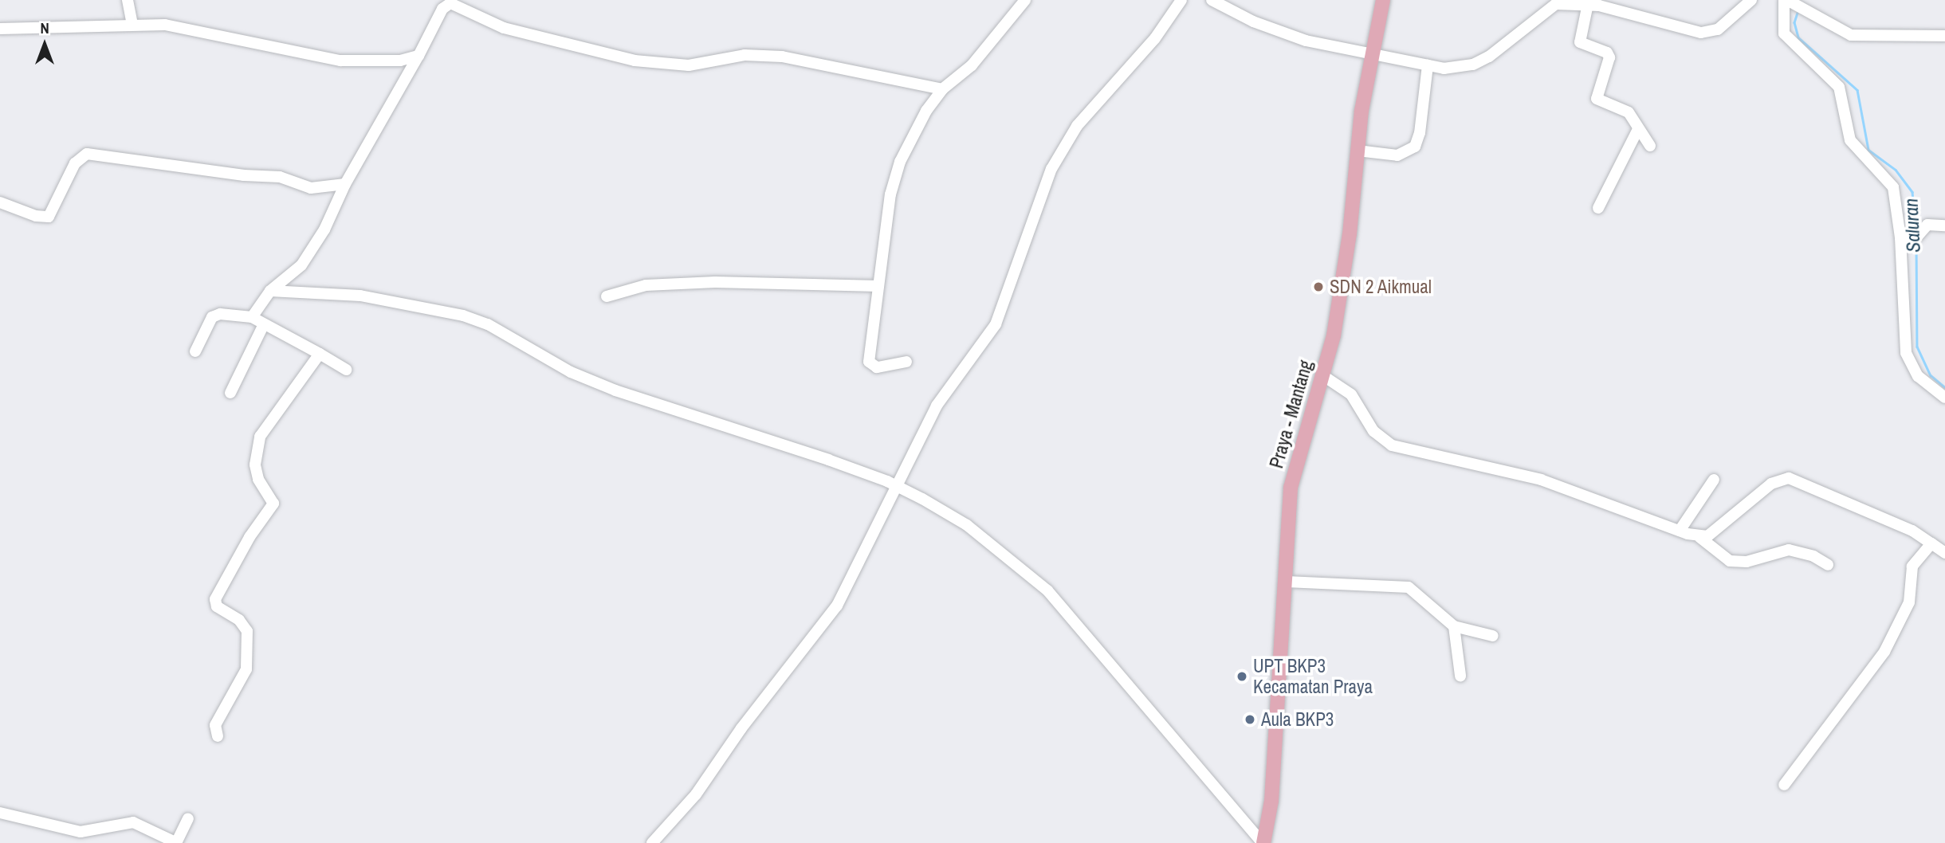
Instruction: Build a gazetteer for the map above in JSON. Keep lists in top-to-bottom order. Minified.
{"streets":{"main road":["Praya - Mantang"]},"water":["Saluran"],"places":["SDN 2 Aikmual","UPT BKP3 Kecamatan Praya","Aula BKP3"],"north":"top"}
